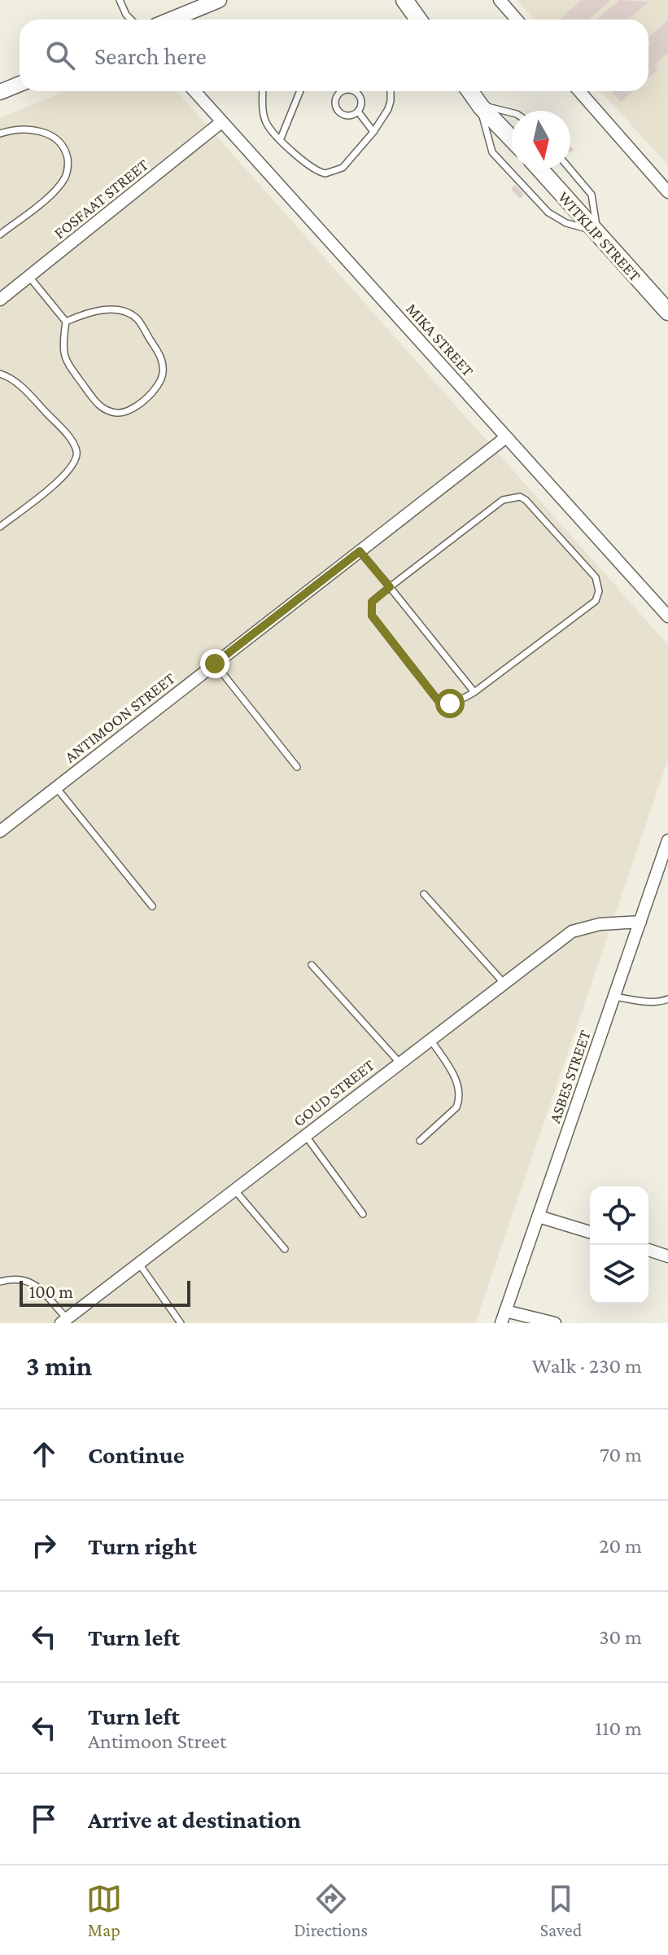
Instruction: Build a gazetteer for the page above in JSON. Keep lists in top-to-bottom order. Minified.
{"streets":{"main road":["WITKLIP STREET"],"street":["FOSFAAT STREET","MIKA STREET","ANTIMOON STREET","ASBES STREET","GOUD STREET"]},"crossings":[["FOSFAAT STREET","MIKA STREET"],["MIKA STREET","ANTIMOON STREET"],["ASBES STREET","GOUD STREET"]],"scale_bar":"100 m","north":"bottom","page":{"search":"Search here","scale":"100 m","heading":["3 min","Walk · 230 m"],"list":[["Continue","70 m"],["Turn right","20 m"],["Turn left","30 m"],["Turn left","Antimoon Street","110 m"],"Arrive at destination"],"nav":["Map","Directions","Saved"]}}
